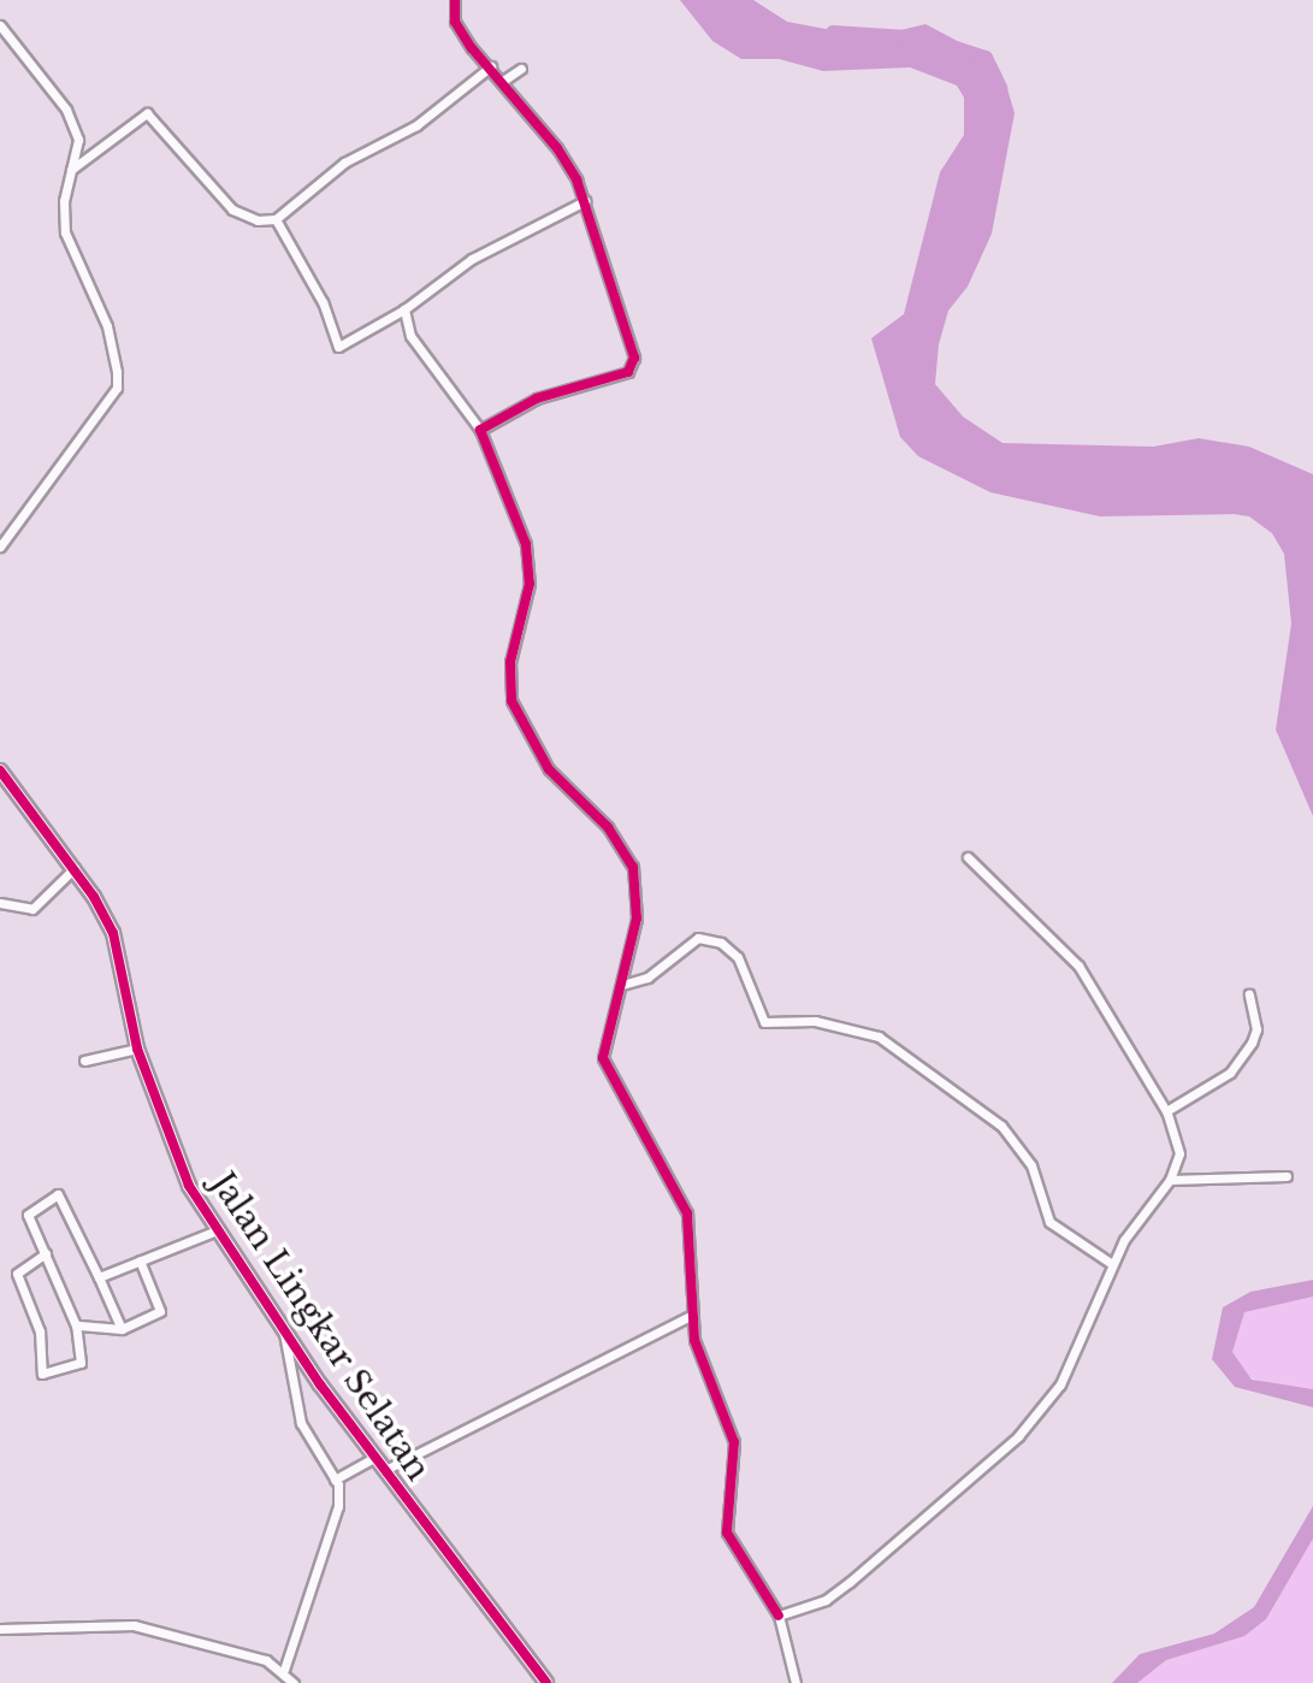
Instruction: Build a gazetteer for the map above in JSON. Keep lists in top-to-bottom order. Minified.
{"streets":{"street":["Jalan Lingkar Selatan"]}}
